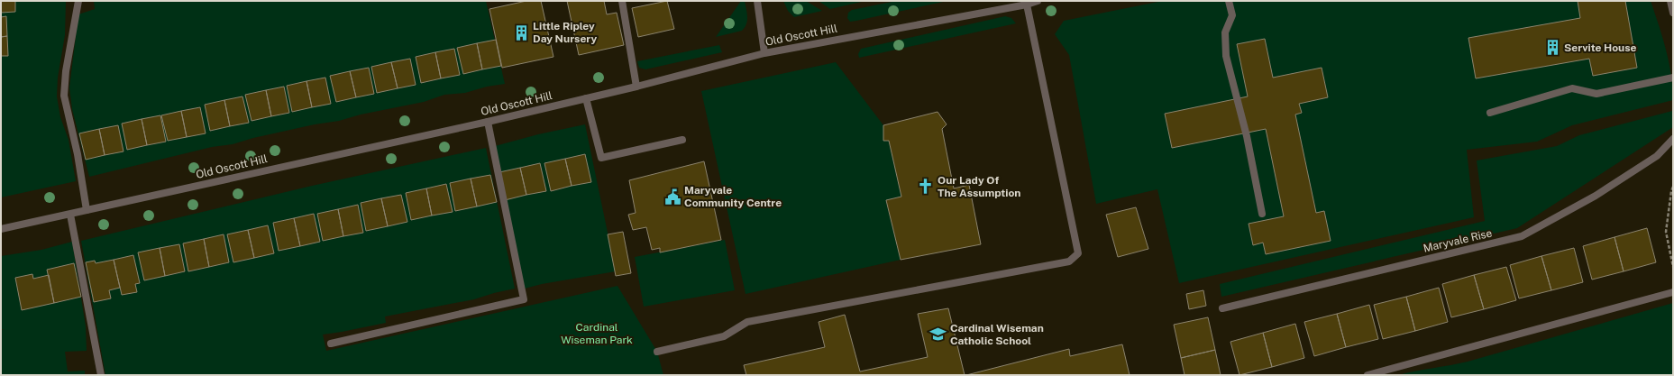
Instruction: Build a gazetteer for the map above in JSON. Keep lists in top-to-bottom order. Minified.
{"streets":{"street":["Old Oscott Hill","Maryvale Rise"]},"parks":["Cardinal Wiseman Park"],"places":{"building":["Little Ripley Day Nursery","Servite House"],"church":["Our Lady Of The Assumption"],"public building":["Maryvale Community Centre"],"school or university":["Cardinal Wiseman Catholic School"]}}
